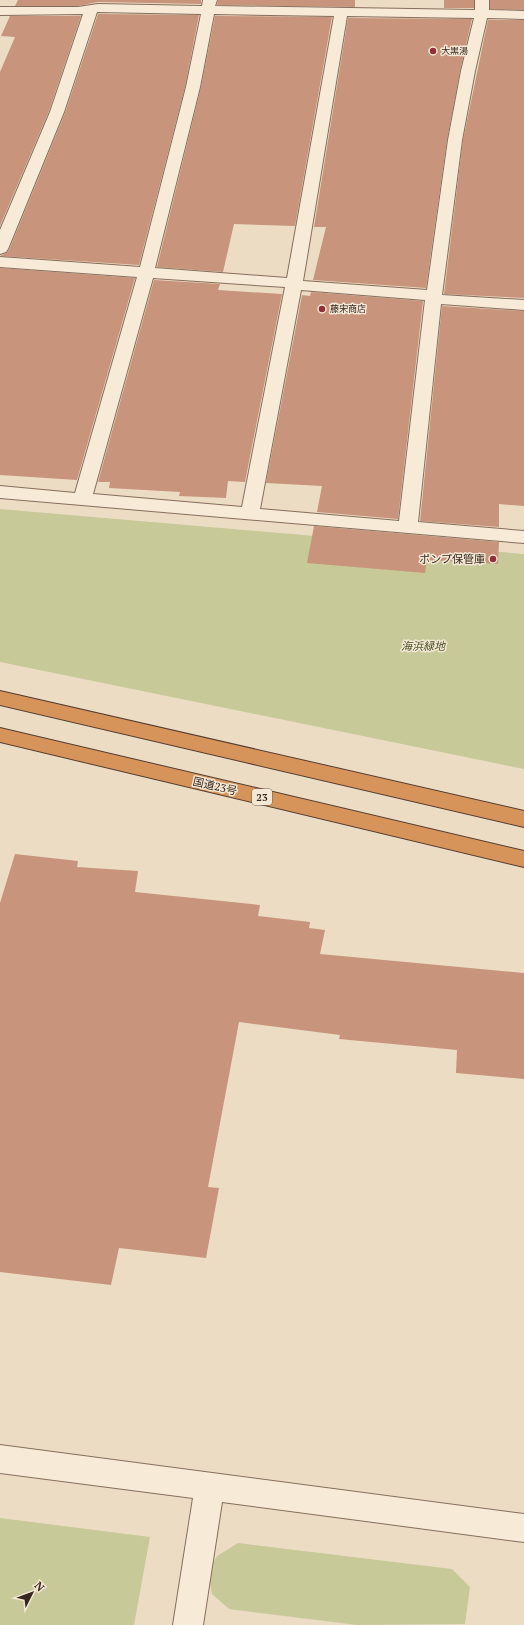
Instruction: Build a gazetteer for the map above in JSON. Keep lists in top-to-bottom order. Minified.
{"streets":{"highway":["国道23号","23"]},"parks":["海浜緑地"],"places":["大黒湯","藤宋商店","ポンプ保管庫"],"north":"top right"}
